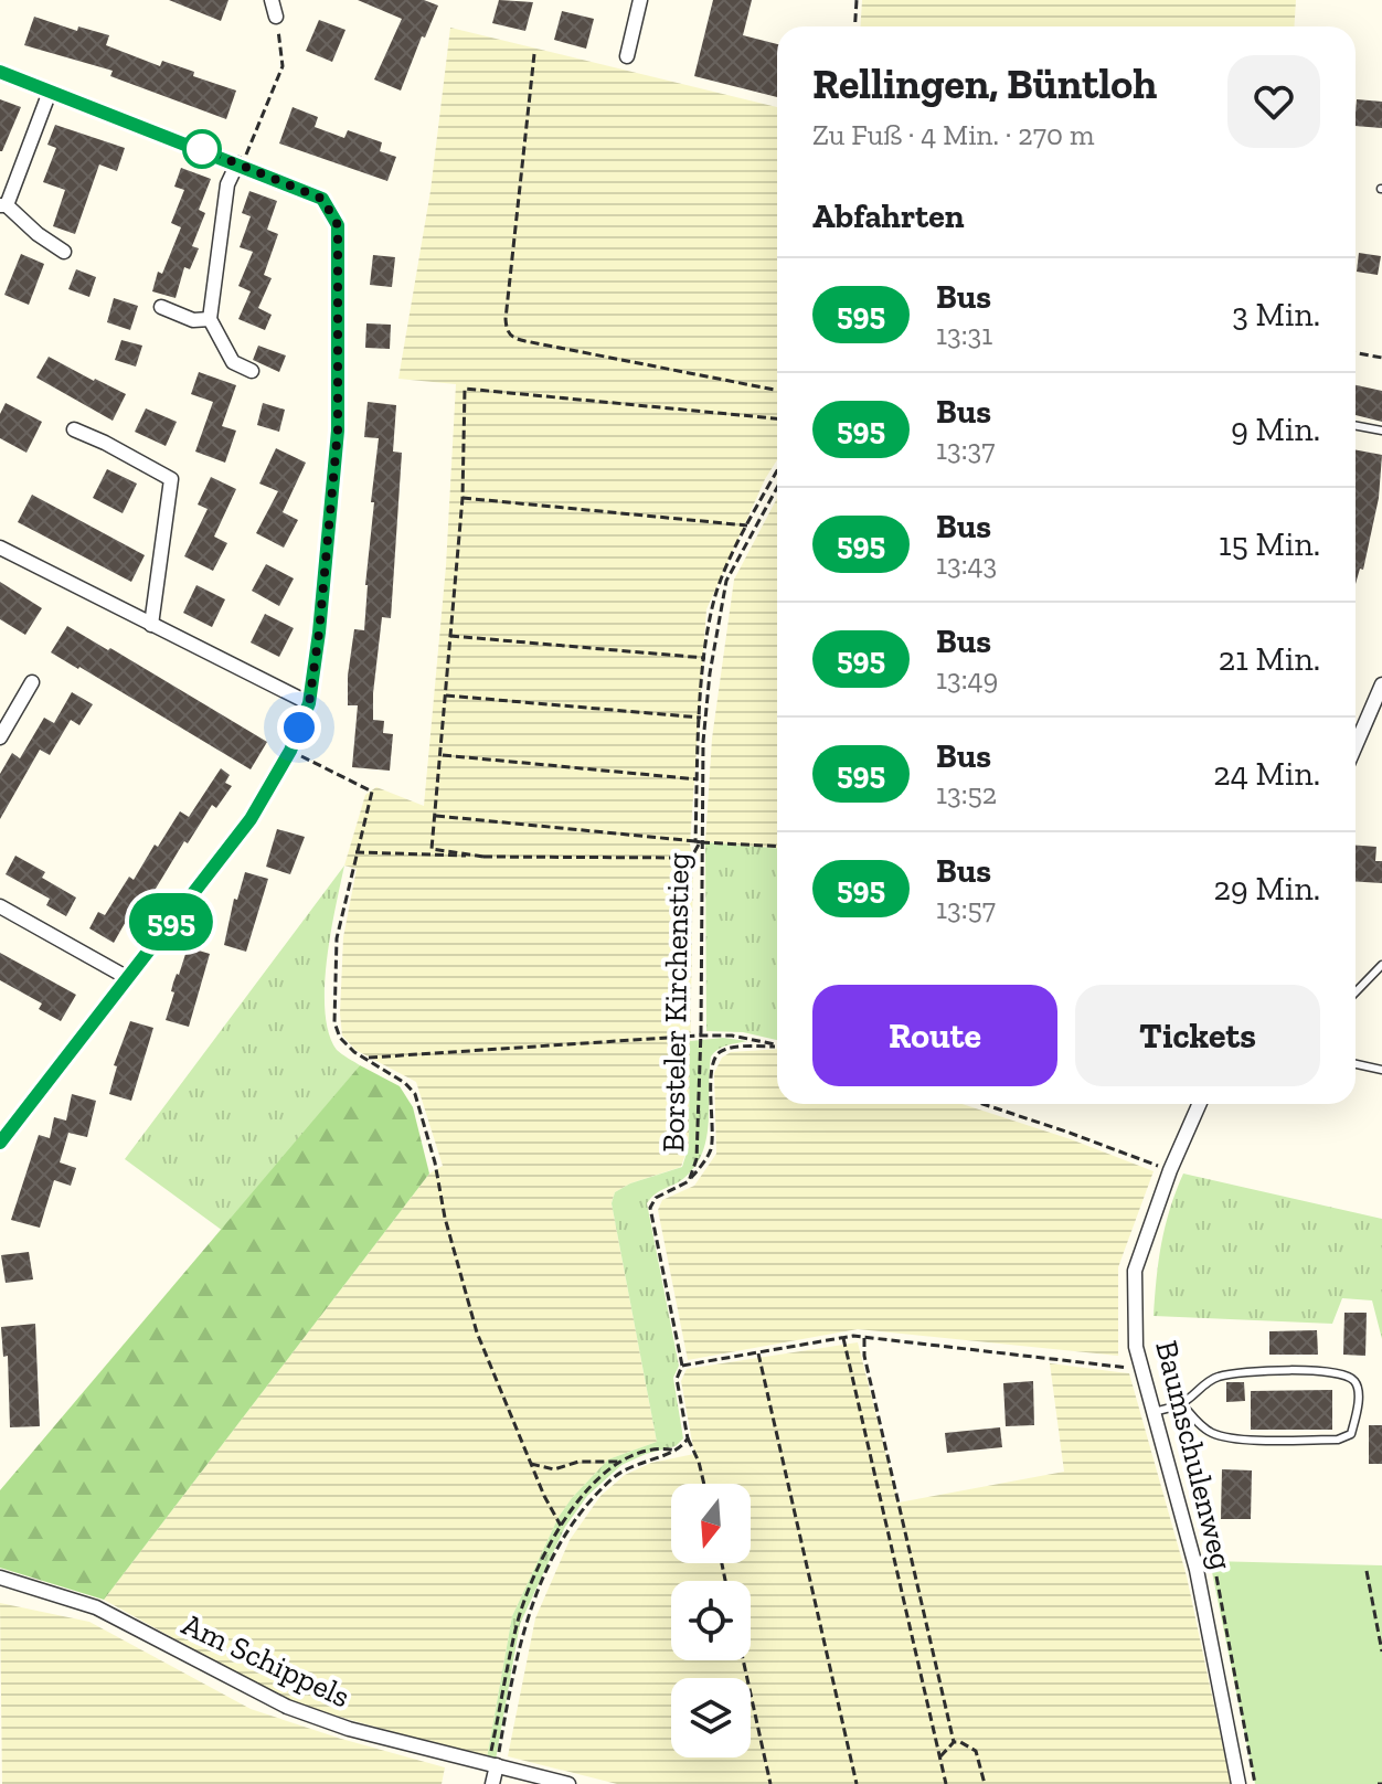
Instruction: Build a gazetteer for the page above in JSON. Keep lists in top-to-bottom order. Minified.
{"streets":{"street":["Baumschulenweg","Am Schippels"],"path":["Borsteler Kirchenstieg"]},"lines":["bus line 595"],"north":"bottom","page":{"on_map":"595","heading":[["Rellingen, Büntloh","Zu Fuß · 4 Min. · 270 m"],"Abfahrten"],"list":[{"mark":"595","name":"Bus","note":"13:31","value":"3 Min."},{"mark":"595","name":"Bus","note":"13:37","value":"9 Min."},{"mark":"595","name":"Bus","note":"13:43","value":"15 Min."},{"mark":"595","name":"Bus","note":"13:49","value":"21 Min."},{"mark":"595","name":"Bus","note":"13:52","value":"24 Min."},{"mark":"595","name":"Bus","note":"13:57","value":"29 Min."}],"buttons":["Route","Tickets"]}}
